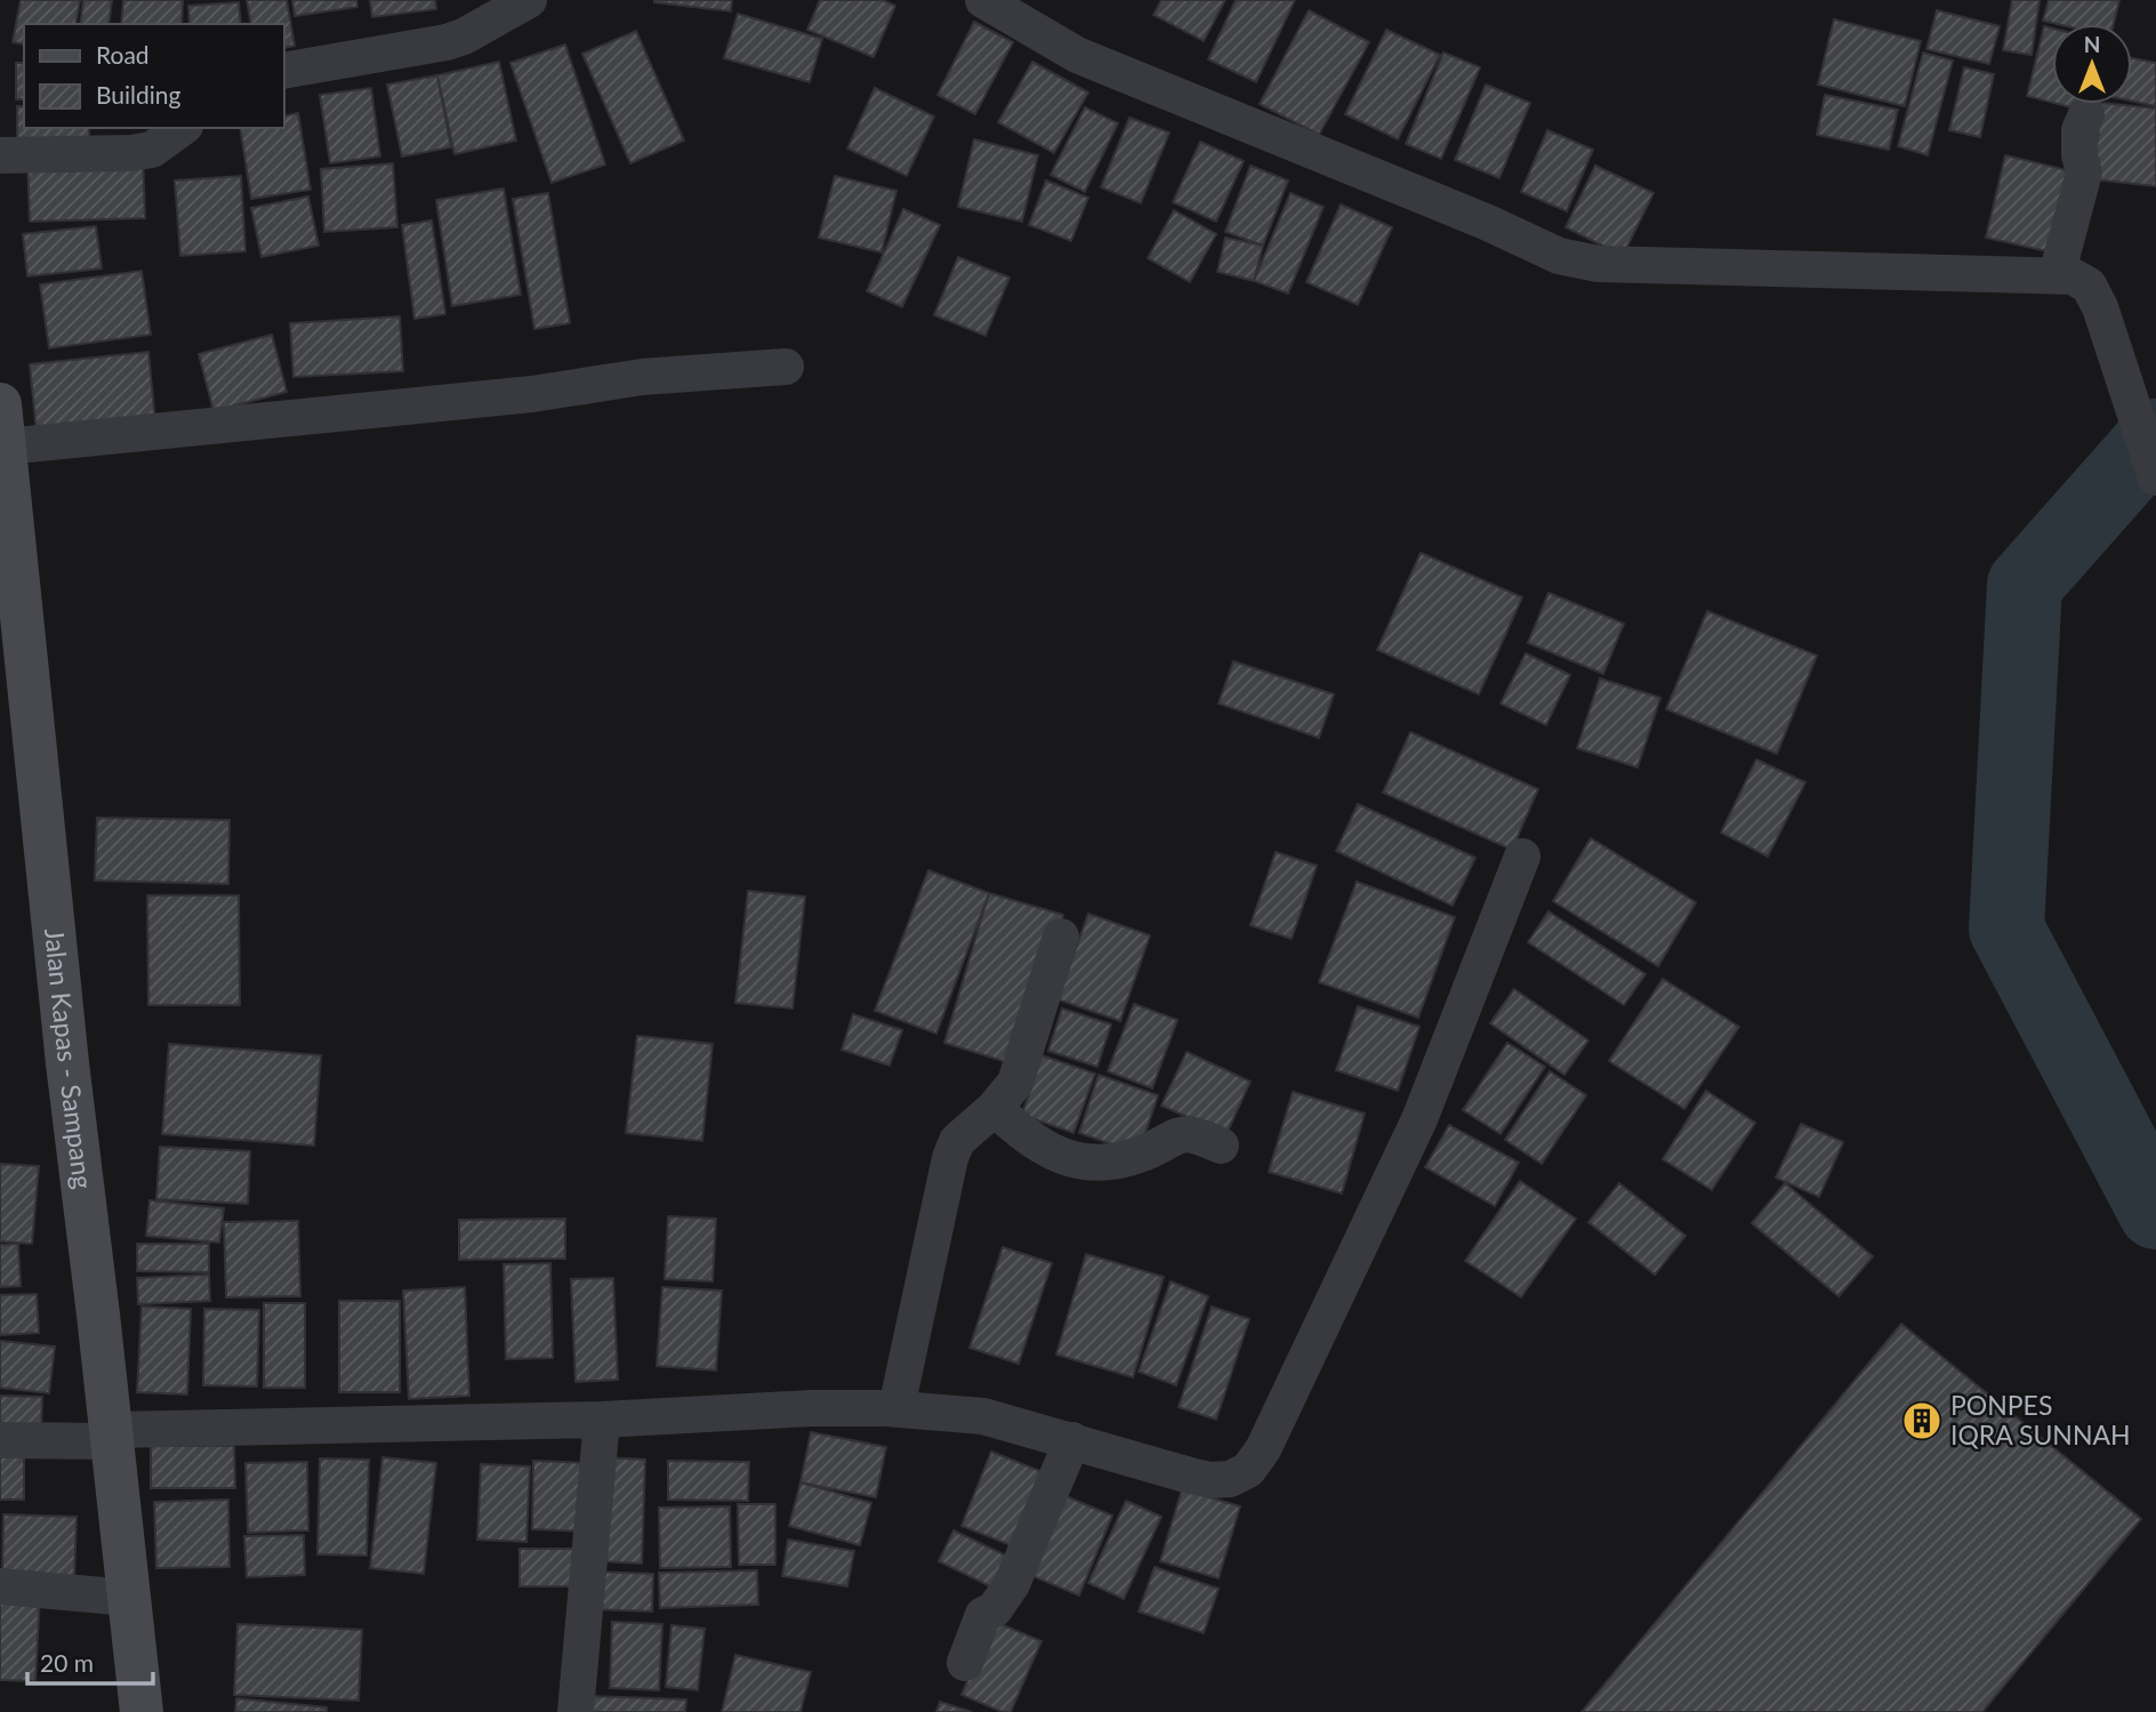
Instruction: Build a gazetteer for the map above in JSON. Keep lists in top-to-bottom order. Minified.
{"streets":{"street":["Jalan Kapas - Sampang"]},"places":{"building":["PONPES IQRA SUNNAH"]},"legend":["Road","Building"],"scale_bar":"20 m","north":"top"}
